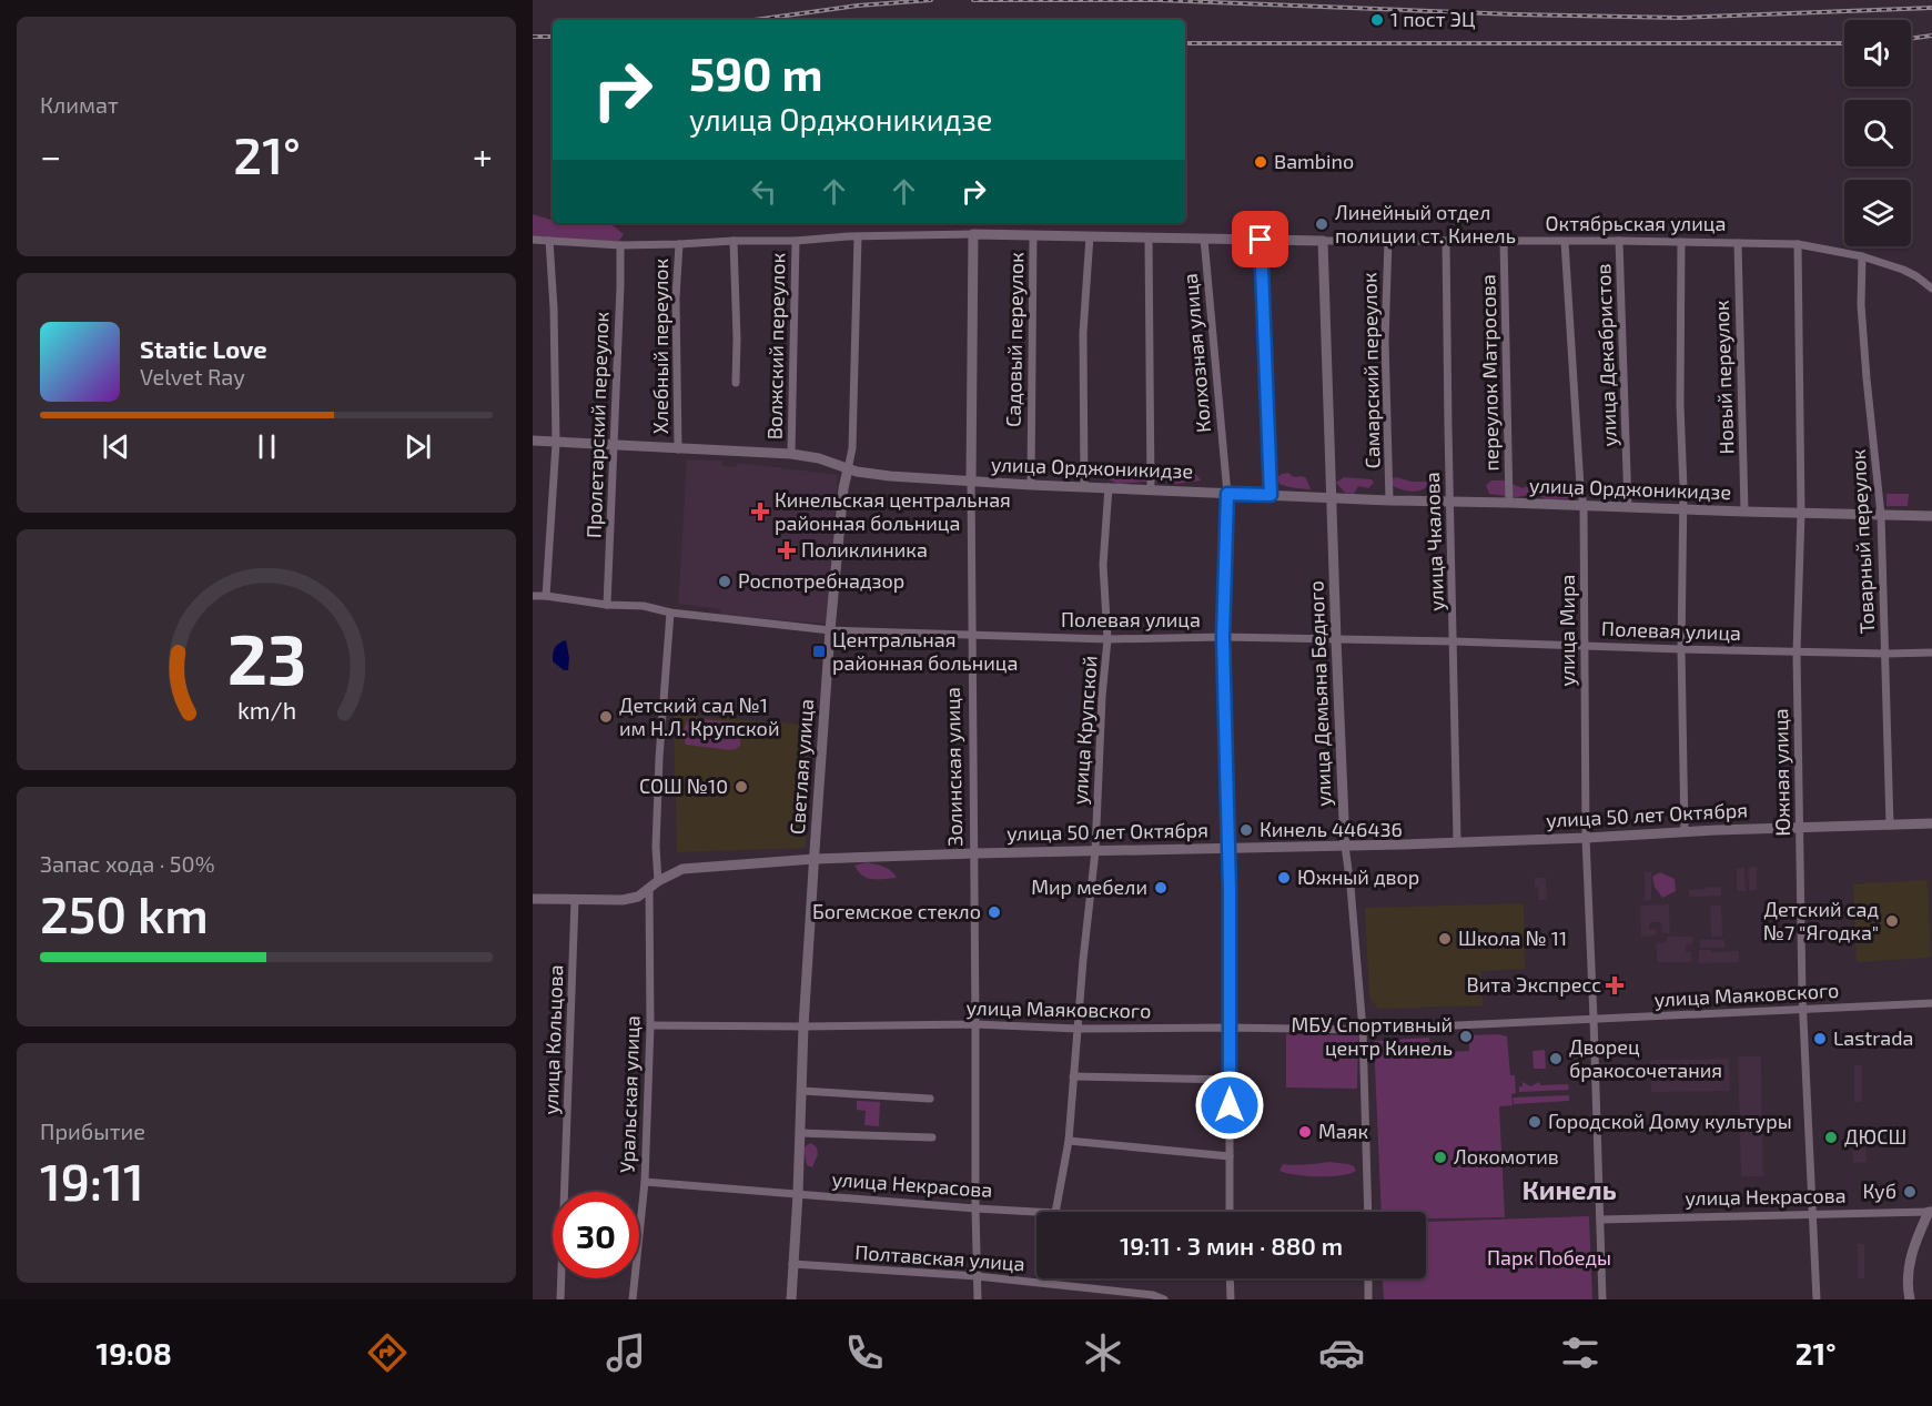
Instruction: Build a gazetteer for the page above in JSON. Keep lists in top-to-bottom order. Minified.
{"streets":{"main road":["Октябрьская улица","улица Орджоникидзе","улица Демьяна Бедного","Светлая улица","Золинская улица","улица 50 лет Октября"],"street":["Садовый переулок","Хлебный переулок","Волжский переулок","Колхозная улица","улица Декабристов","Самарский переулок","переулок Матросова","Новый переулок","Пролетарский переулок","улица Чкалова","Товарный переулок","Полевая улица","улица Мира","улица Крупской","Южная улица","улица Маяковского","улица Кольцова","Уральская улица","улица Некрасова","Полтавская улица"]},"crossings":[["Октябрьская улица","Садовый переулок"],["Октябрьская улица","Хлебный переулок"],["Октябрьская улица","Волжский переулок"],["Октябрьская улица","Колхозная улица"],["Октябрьская улица","улица Декабристов"],["Октябрьская улица","Самарский переулок"],["Октябрьская улица","переулок Матросова"],["Октябрьская улица","Новый переулок"],["Октябрьская улица","Пролетарский переулок"],["Октябрьская улица","улица Чкалова"],["Октябрьская улица","Товарный переулок"],["Октябрьская улица","улица Мира"],["Октябрьская улица","улица Демьяна Бедного"],["Октябрьская улица","Светлая улица"],["Октябрьская улица","Золинская улица"],["Октябрьская улица","Южная улица"],["Садовый переулок","улица Орджоникидзе"],["Хлебный переулок","улица Орджоникидзе"],["Волжский переулок","улица Орджоникидзе"],["Колхозная улица","улица Орджоникидзе"],["Колхозная улица","Полевая улица"],["Колхозная улица","улица 50 лет Октября"],["Колхозная улица","улица Маяковского"],["улица Декабристов","улица Орджоникидзе"],["Самарский переулок","улица Орджоникидзе"],["переулок Матросова","улица Орджоникидзе"],["Новый переулок","улица Орджоникидзе"],["Пролетарский переулок","улица Орджоникидзе"],["Пролетарский переулок","Полевая улица"],["улица Орджоникидзе","улица Чкалова"],["улица Орджоникидзе","Товарный переулок"],["улица Орджоникидзе","улица Мира"],["улица Орджоникидзе","улица Демьяна Бедного"],["улица Орджоникидзе","улица Крупской"],["улица Орджоникидзе","Светлая улица"],["улица Орджоникидзе","Золинская улица"],["улица Орджоникидзе","Южная улица"],["улица Чкалова","Полевая улица"],["улица Чкалова","улица 50 лет Октября"],["Товарный переулок","Полевая улица"],["Товарный переулок","улица 50 лет Октября"],["Полевая улица","улица Мира"],["Полевая улица","улица Демьяна Бедного"],["Полевая улица","улица Крупской"],["Полевая улица","Светлая улица"],["Полевая улица","Золинская улица"],["Полевая улица","Южная улица"],["улица Мира","улица 50 лет Октября"],["улица Мира","улица Маяковского"],["улица Мира","улица Некрасова"],["улица Демьяна Бедного","улица 50 лет Октября"],["улица Демьяна Бедного","улица Маяковского"],["улица Крупской","улица 50 лет Октября"],["улица Крупской","улица Маяковского"],["Светлая улица","улица 50 лет Октября"],["Светлая улица","улица Маяковского"],["Светлая улица","улица Некрасова"],["Светлая улица","Полтавская улица"],["Золинская улица","улица 50 лет Октября"],["Золинская улица","улица Маяковского"],["Золинская улица","улица Некрасова"],["Золинская улица","Полтавская улица"],["Южная улица","улица 50 лет Октября"],["Южная улица","улица Маяковского"],["Южная улица","улица Некрасова"],["улица 50 лет Октября","улица Кольцова"],["улица 50 лет Октября","Уральская улица"],["улица Маяковского","Уральская улица"],["Уральская улица","улица Некрасова"]],"districts":["Кинель"],"parks":["Парк Победы"],"places":{"other":["1 пост ЭЦ","Bambino","Линейный отдел полиции ст. Кинель","Роспотребнадзор","Детский сад №1 им Н.Л. Крупской","СОШ №10","Кинель 446436","Южный двор","Мир мебели","Богемское стекло","Детский сад №7 \"Ягодка\"","Школа № 11","МБУ Спортивный центр Кинель","Lastrada","Дворец бракосочетания","Городской Дому культуры","Маяк","ДЮСШ","Локомотив","Куб"],"health":["Кинельская центральная районная больница","Поликлиника","Вита Экспресс"],"transit":["Центральная районная больница"]},"page":{"tile":["Климат",["Запас хода · 50%","250 km"],["Прибытие","19:11"]],"turn":["590 m","улица Орджоникидзе"],"heat":["−","21°","+"],"song":["Static Love","Velvet Ray"],"limit":"30","trip":"19:11 · 3 мин · 880 m","tabs":["19:08","21°"],"gauge":["23","km/h"]}}
